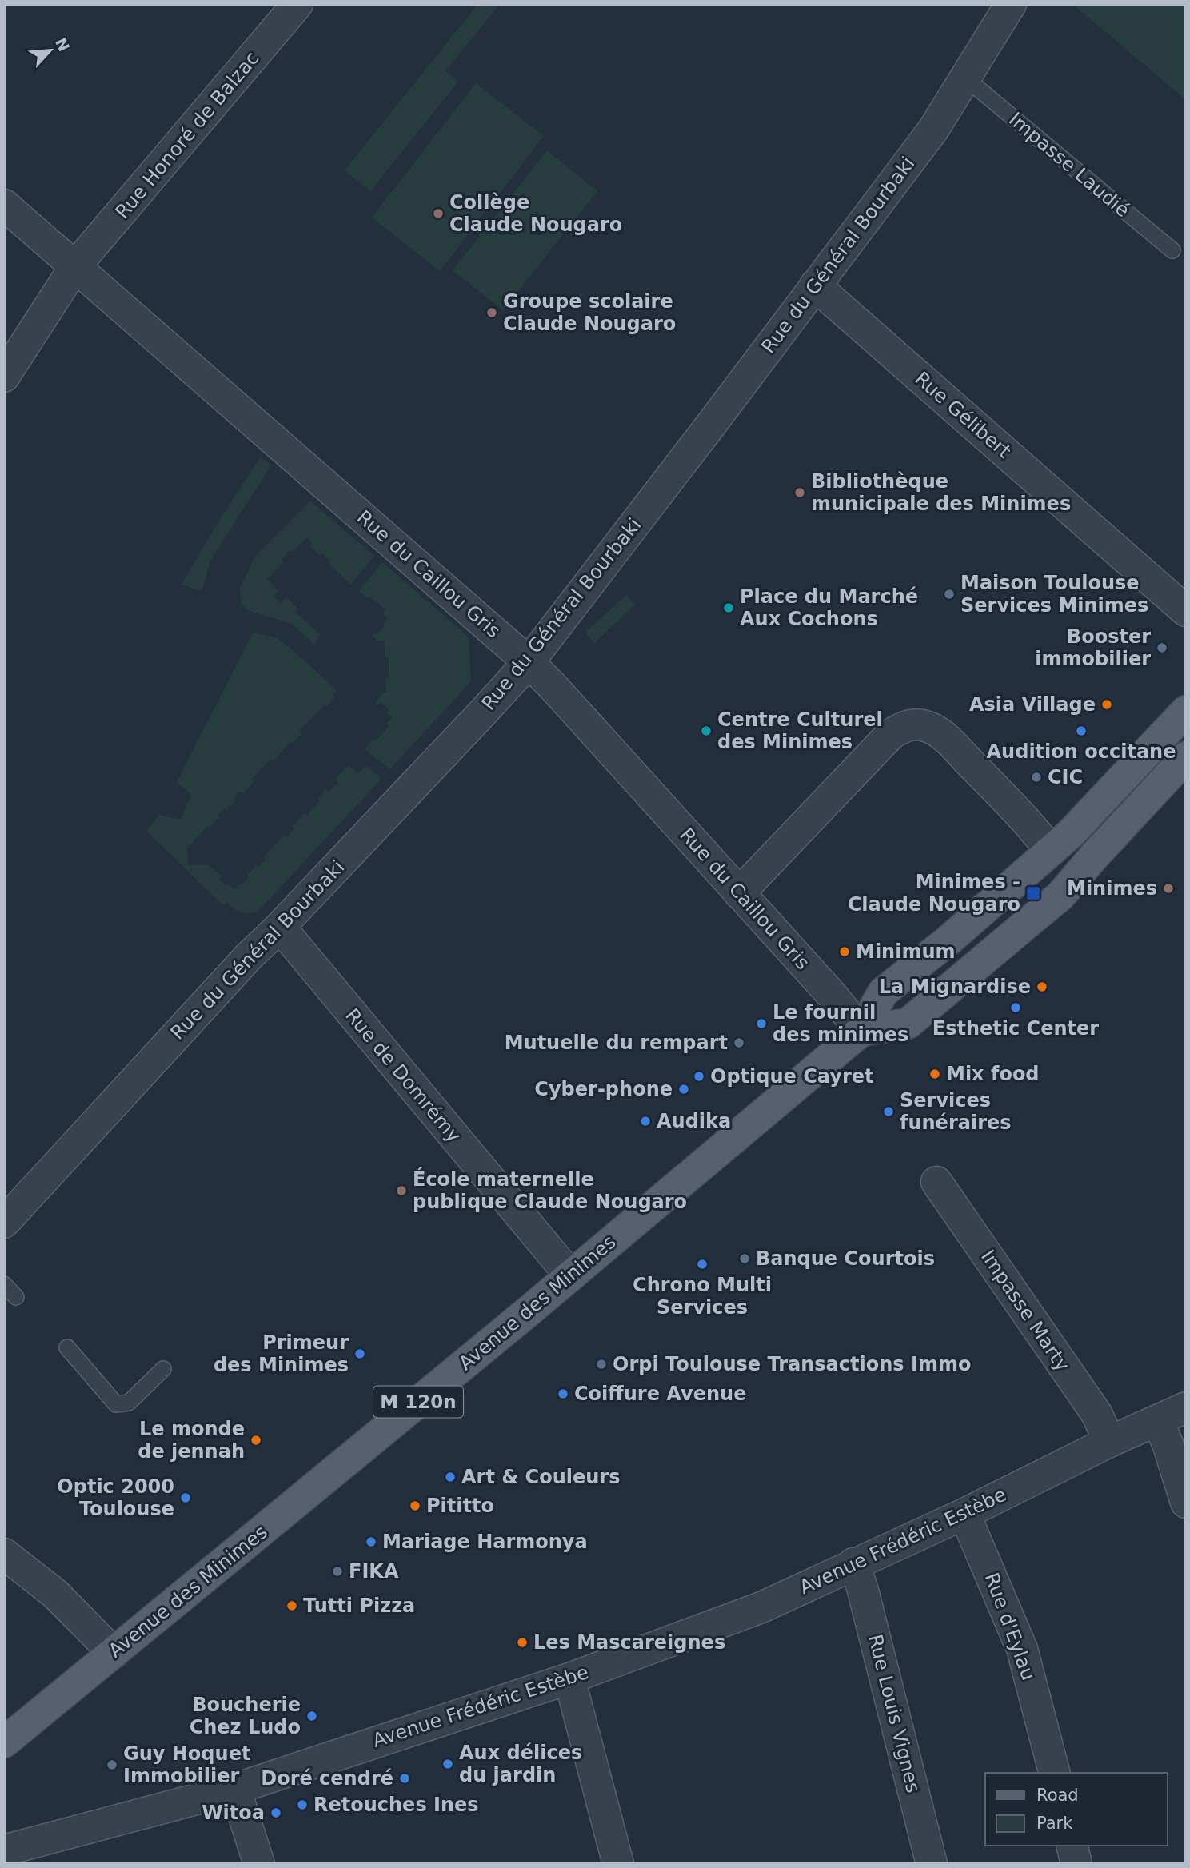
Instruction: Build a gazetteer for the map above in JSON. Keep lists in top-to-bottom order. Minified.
{"streets":{"main road":["Avenue des Minimes","M 120n"],"street":["Rue Honoré de Balzac","Rue du Général Bourbaki","Rue Gélibert","Rue du Caillou Gris","Rue de Domrémy","Impasse Marty","Avenue Frédéric Estèbe","Rue d'Eylau","Rue Louis Vignes"],"lane":["Impasse Laudié"]},"crossings":[["Rue Honoré de Balzac","Rue du Caillou Gris"],["Impasse Laudié","Rue du Général Bourbaki"],["Rue du Général Bourbaki","Rue Gélibert"],["Rue du Général Bourbaki","Rue du Caillou Gris"],["Rue du Général Bourbaki","Rue de Domrémy"],["Rue du Caillou Gris","Avenue des Minimes"],["Rue de Domrémy","Avenue des Minimes"],["Impasse Marty","Avenue Frédéric Estèbe"],["Avenue Frédéric Estèbe","Rue d'Eylau"],["Avenue Frédéric Estèbe","Rue Louis Vignes"]],"places":{"other":["Collège Claude Nougaro","Groupe scolaire Claude Nougaro","Bibliothèque municipale des Minimes","Maison Toulouse Services Minimes","Place du Marché Aux Cochons","Booster immobilier","Asia Village","Centre Culturel des Minimes","Audition occitane","CIC","Minimes","Minimum","La Mignardise","Esthetic Center","Le fournil des minimes","Mutuelle du rempart","Mix food","Optique Cayret","Cyber-phone","Services funéraires","Audika","École maternelle publique Claude Nougaro","Banque Courtois","Chrono Multi Services","Primeur des Minimes","Orpi Toulouse Transactions Immo","Coiffure Avenue","Le monde de jennah","Art & Couleurs","Optic 2000 Toulouse","Pititto","Mariage Harmonya","FIKA","Tutti Pizza","Les Mascareignes","Boucherie Chez Ludo","Aux délices du jardin","Guy Hoquet Immobilier","Doré cendré","Retouches Ines","Witoa"],"transit":["Minimes - Claude Nougaro"]},"legend":["Road","Park"],"north":"top right"}
